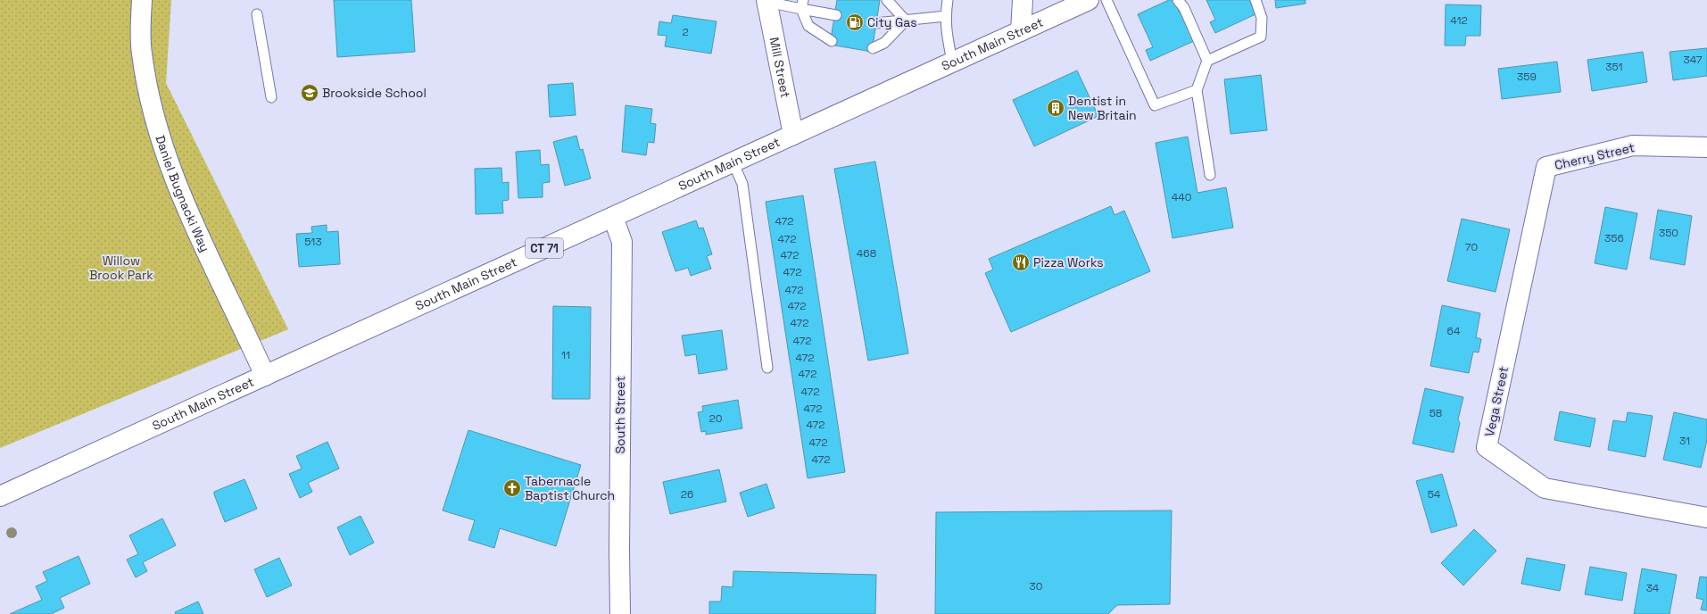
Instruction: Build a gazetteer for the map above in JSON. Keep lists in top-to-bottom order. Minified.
{"streets":{"main road":["South Main Street","Mill Street","Cherry Street","Daniel Bugnacki Way","CT 71","Vega Street","South Street"]},"crossings":[["South Main Street","Mill Street"],["South Main Street","Daniel Bugnacki Way"],["South Main Street","South Street"],["Cherry Street","Vega Street"]],"parks":["Willow Brook Park"],"places":{"fuel station":["City Gas"],"school or university":["Brookside School"],"building":["Dentist in New Britain"],"restaurant":["Pizza Works"],"church":["Tabernacle Baptist Church"]},"house_numbers":["412","2","347","351","359","440","472","350","356","472","513","70","468","472","472","472","472","472","64","472","11","472","472","472","472","58","20","472","31","472","472","26","54","30","34"]}
